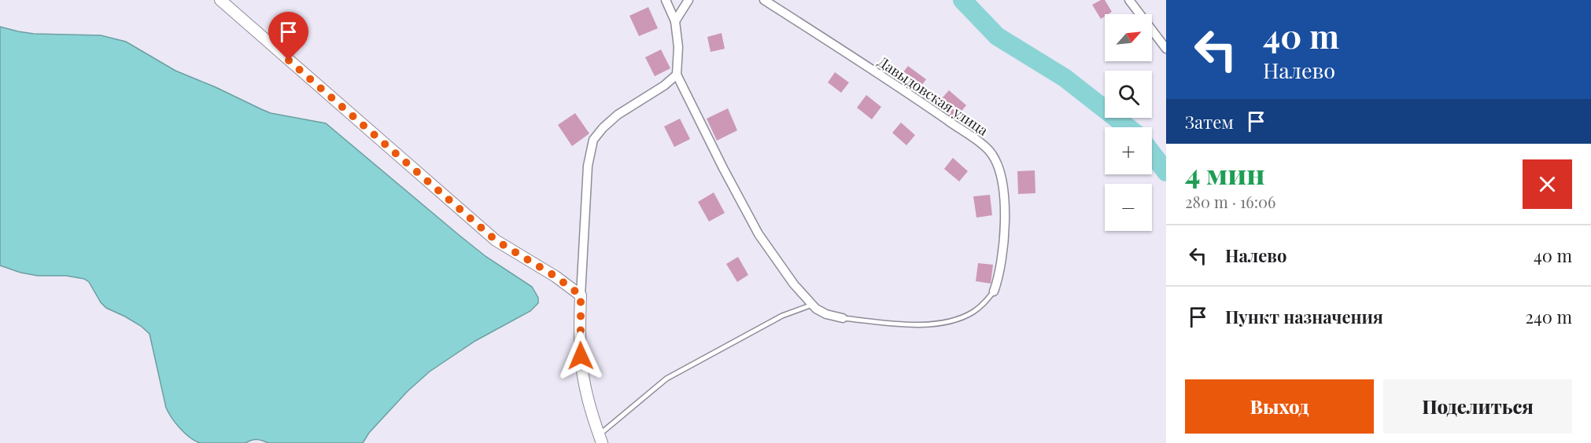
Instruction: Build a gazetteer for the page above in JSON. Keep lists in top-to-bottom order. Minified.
{"streets":{"street":["Давыдовская улица"]},"north":"top right","page":{"turn":["40 m","Налево"],"map_buttons":["+","−"],"then":"Затем","heading":["4 мин","280 m · 16:06"],"list":[{"name":"Налево","value":"40 m"},{"name":"Пункт назначения","value":"240 m"}],"buttons":["Выход","Поделиться"]}}
